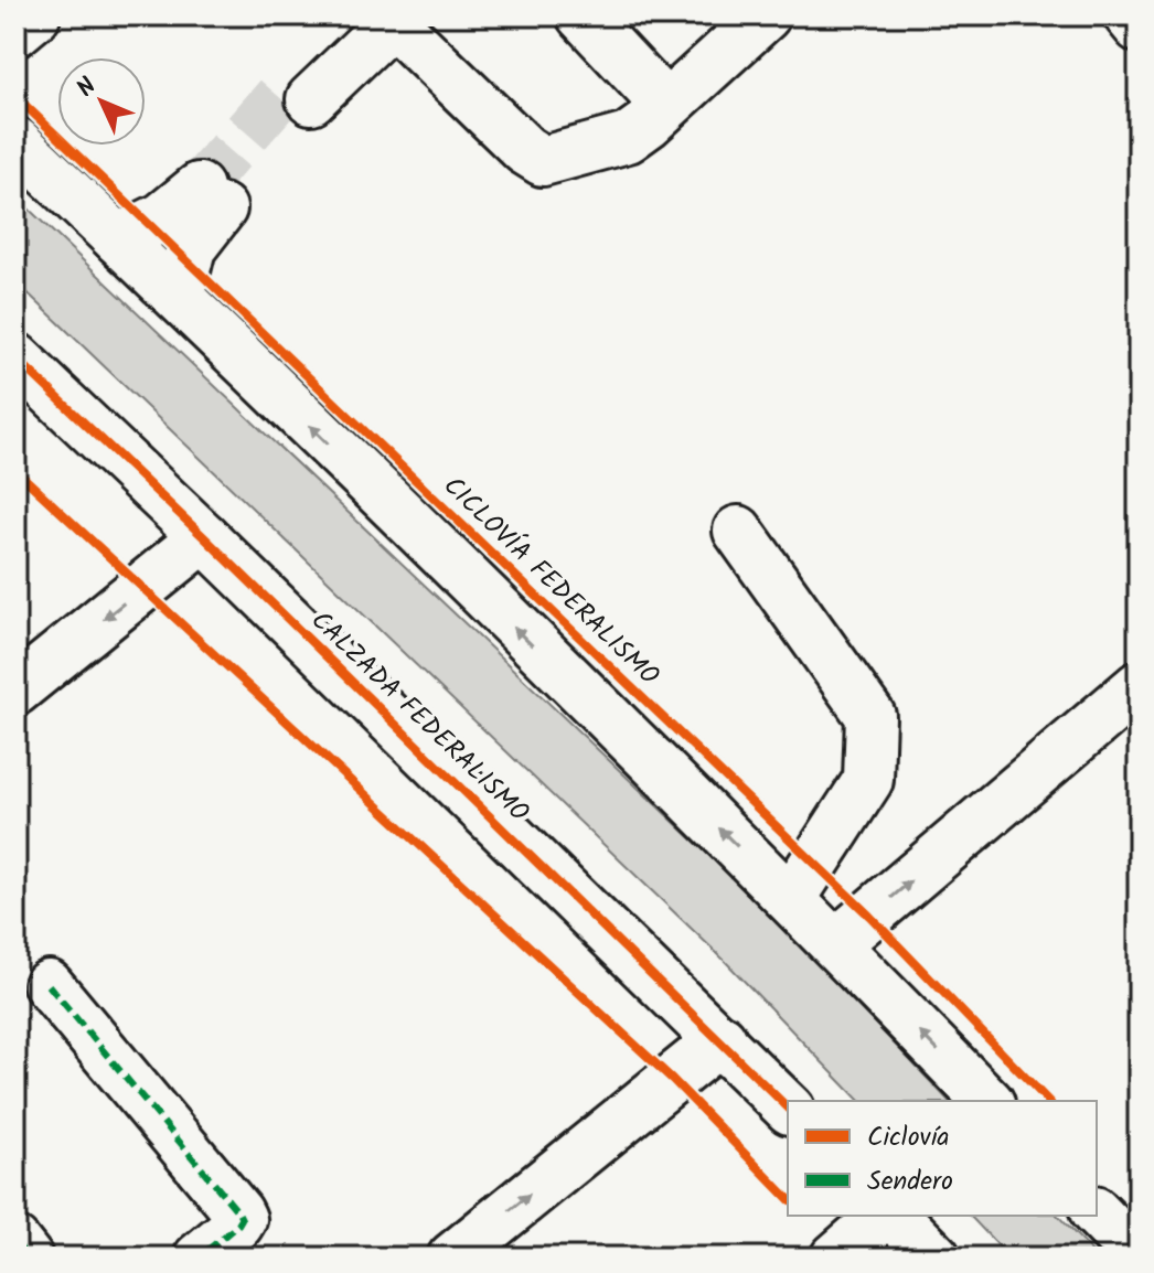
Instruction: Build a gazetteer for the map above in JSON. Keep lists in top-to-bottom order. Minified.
{"streets":{"main road":["CALZADA FEDERALISMO"],"cycle path":["CICLOVÍA FEDERALISMO"]},"legend":["Ciclovía","Sendero"],"north":"top left"}
